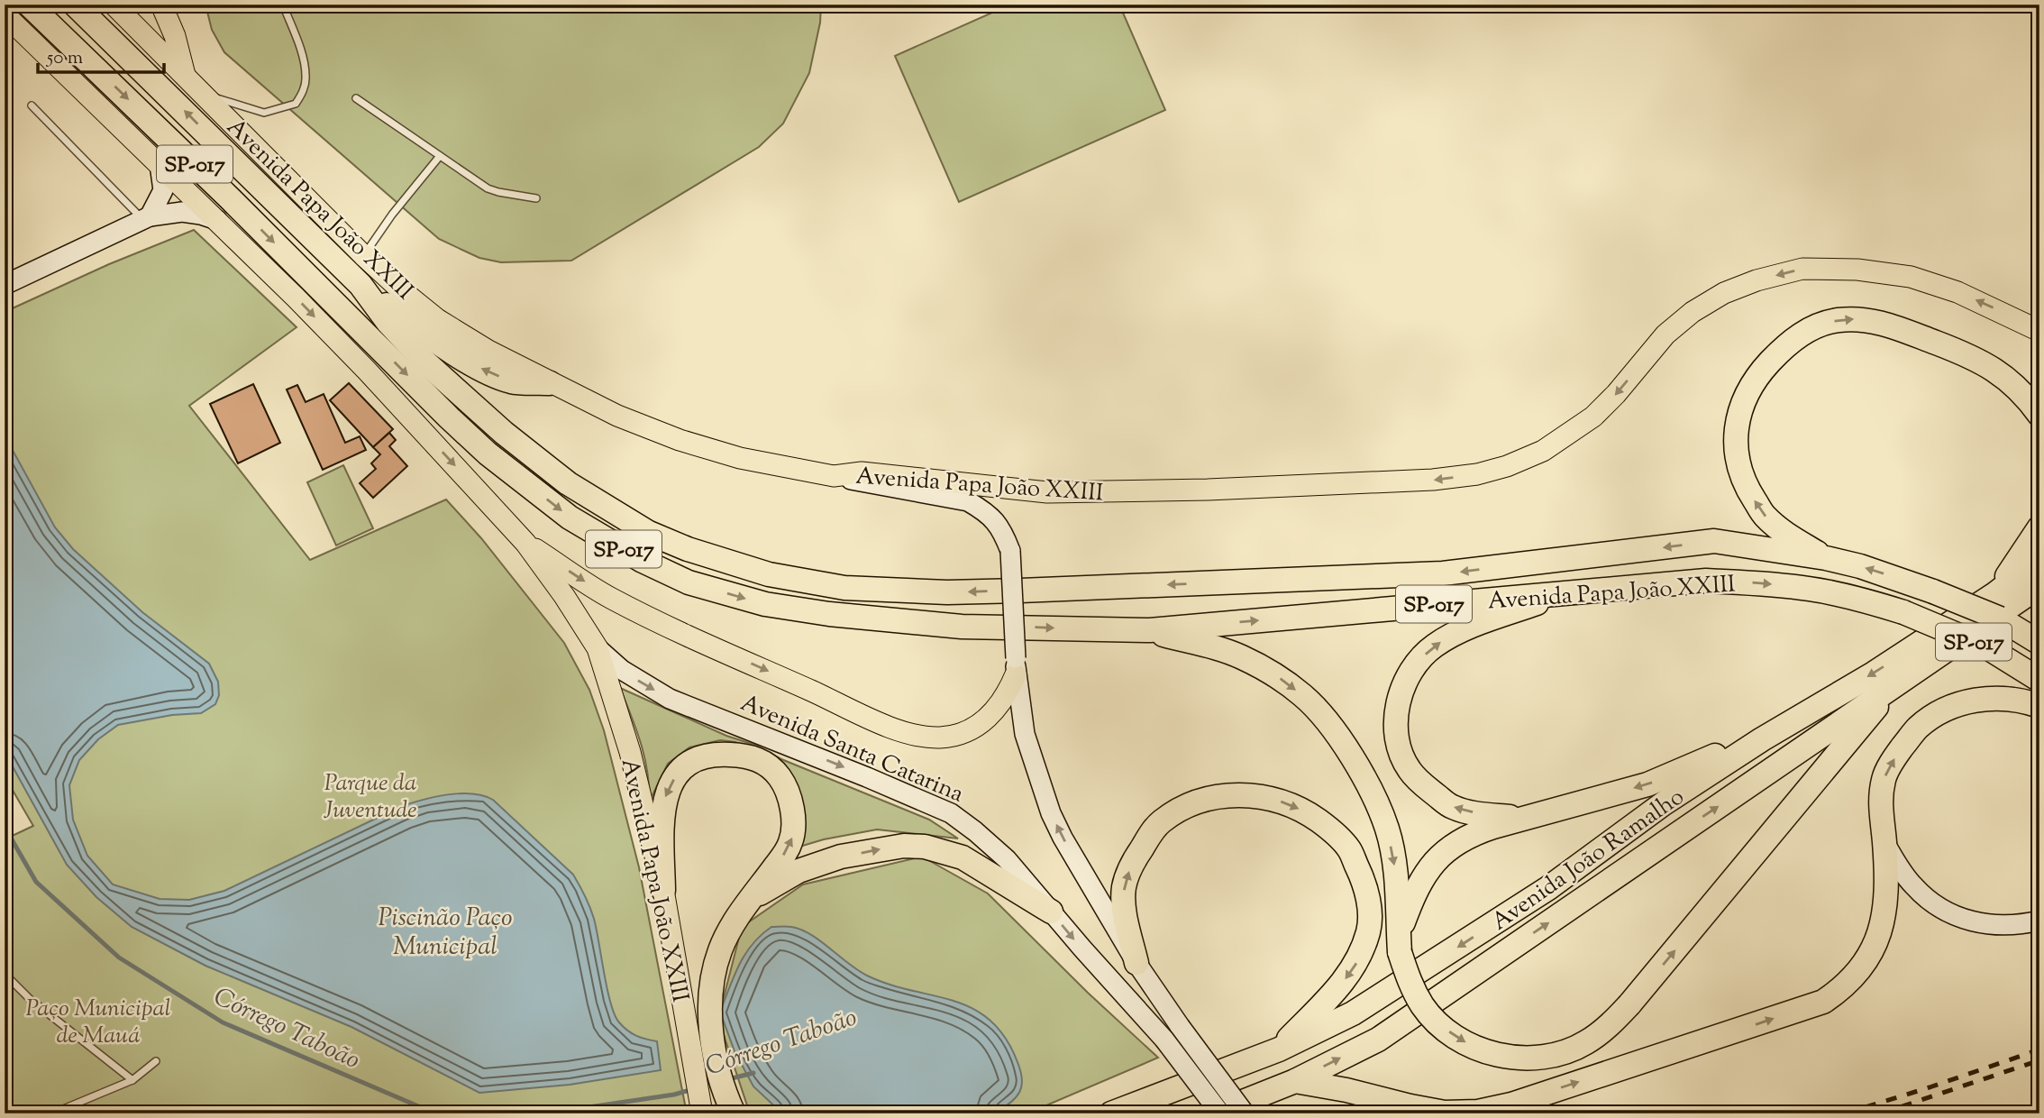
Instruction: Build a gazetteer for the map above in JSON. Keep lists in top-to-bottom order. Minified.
{"streets":{"highway":["SP-017","Avenida Papa João XXIII","Avenida João Ramalho"],"main road":["Avenida Santa Catarina"]},"crossings":[["SP-017","Avenida Papa João XXIII"],["Avenida Papa João XXIII","Avenida Santa Catarina"]],"one_way":["Avenida Santa Catarina"],"water":["Piscinão Paço Municipal","Córrego Taboão"],"parks":["Parque da Juventude","Paço Municipal de Mauá"],"scale_bar":"50 m"}
